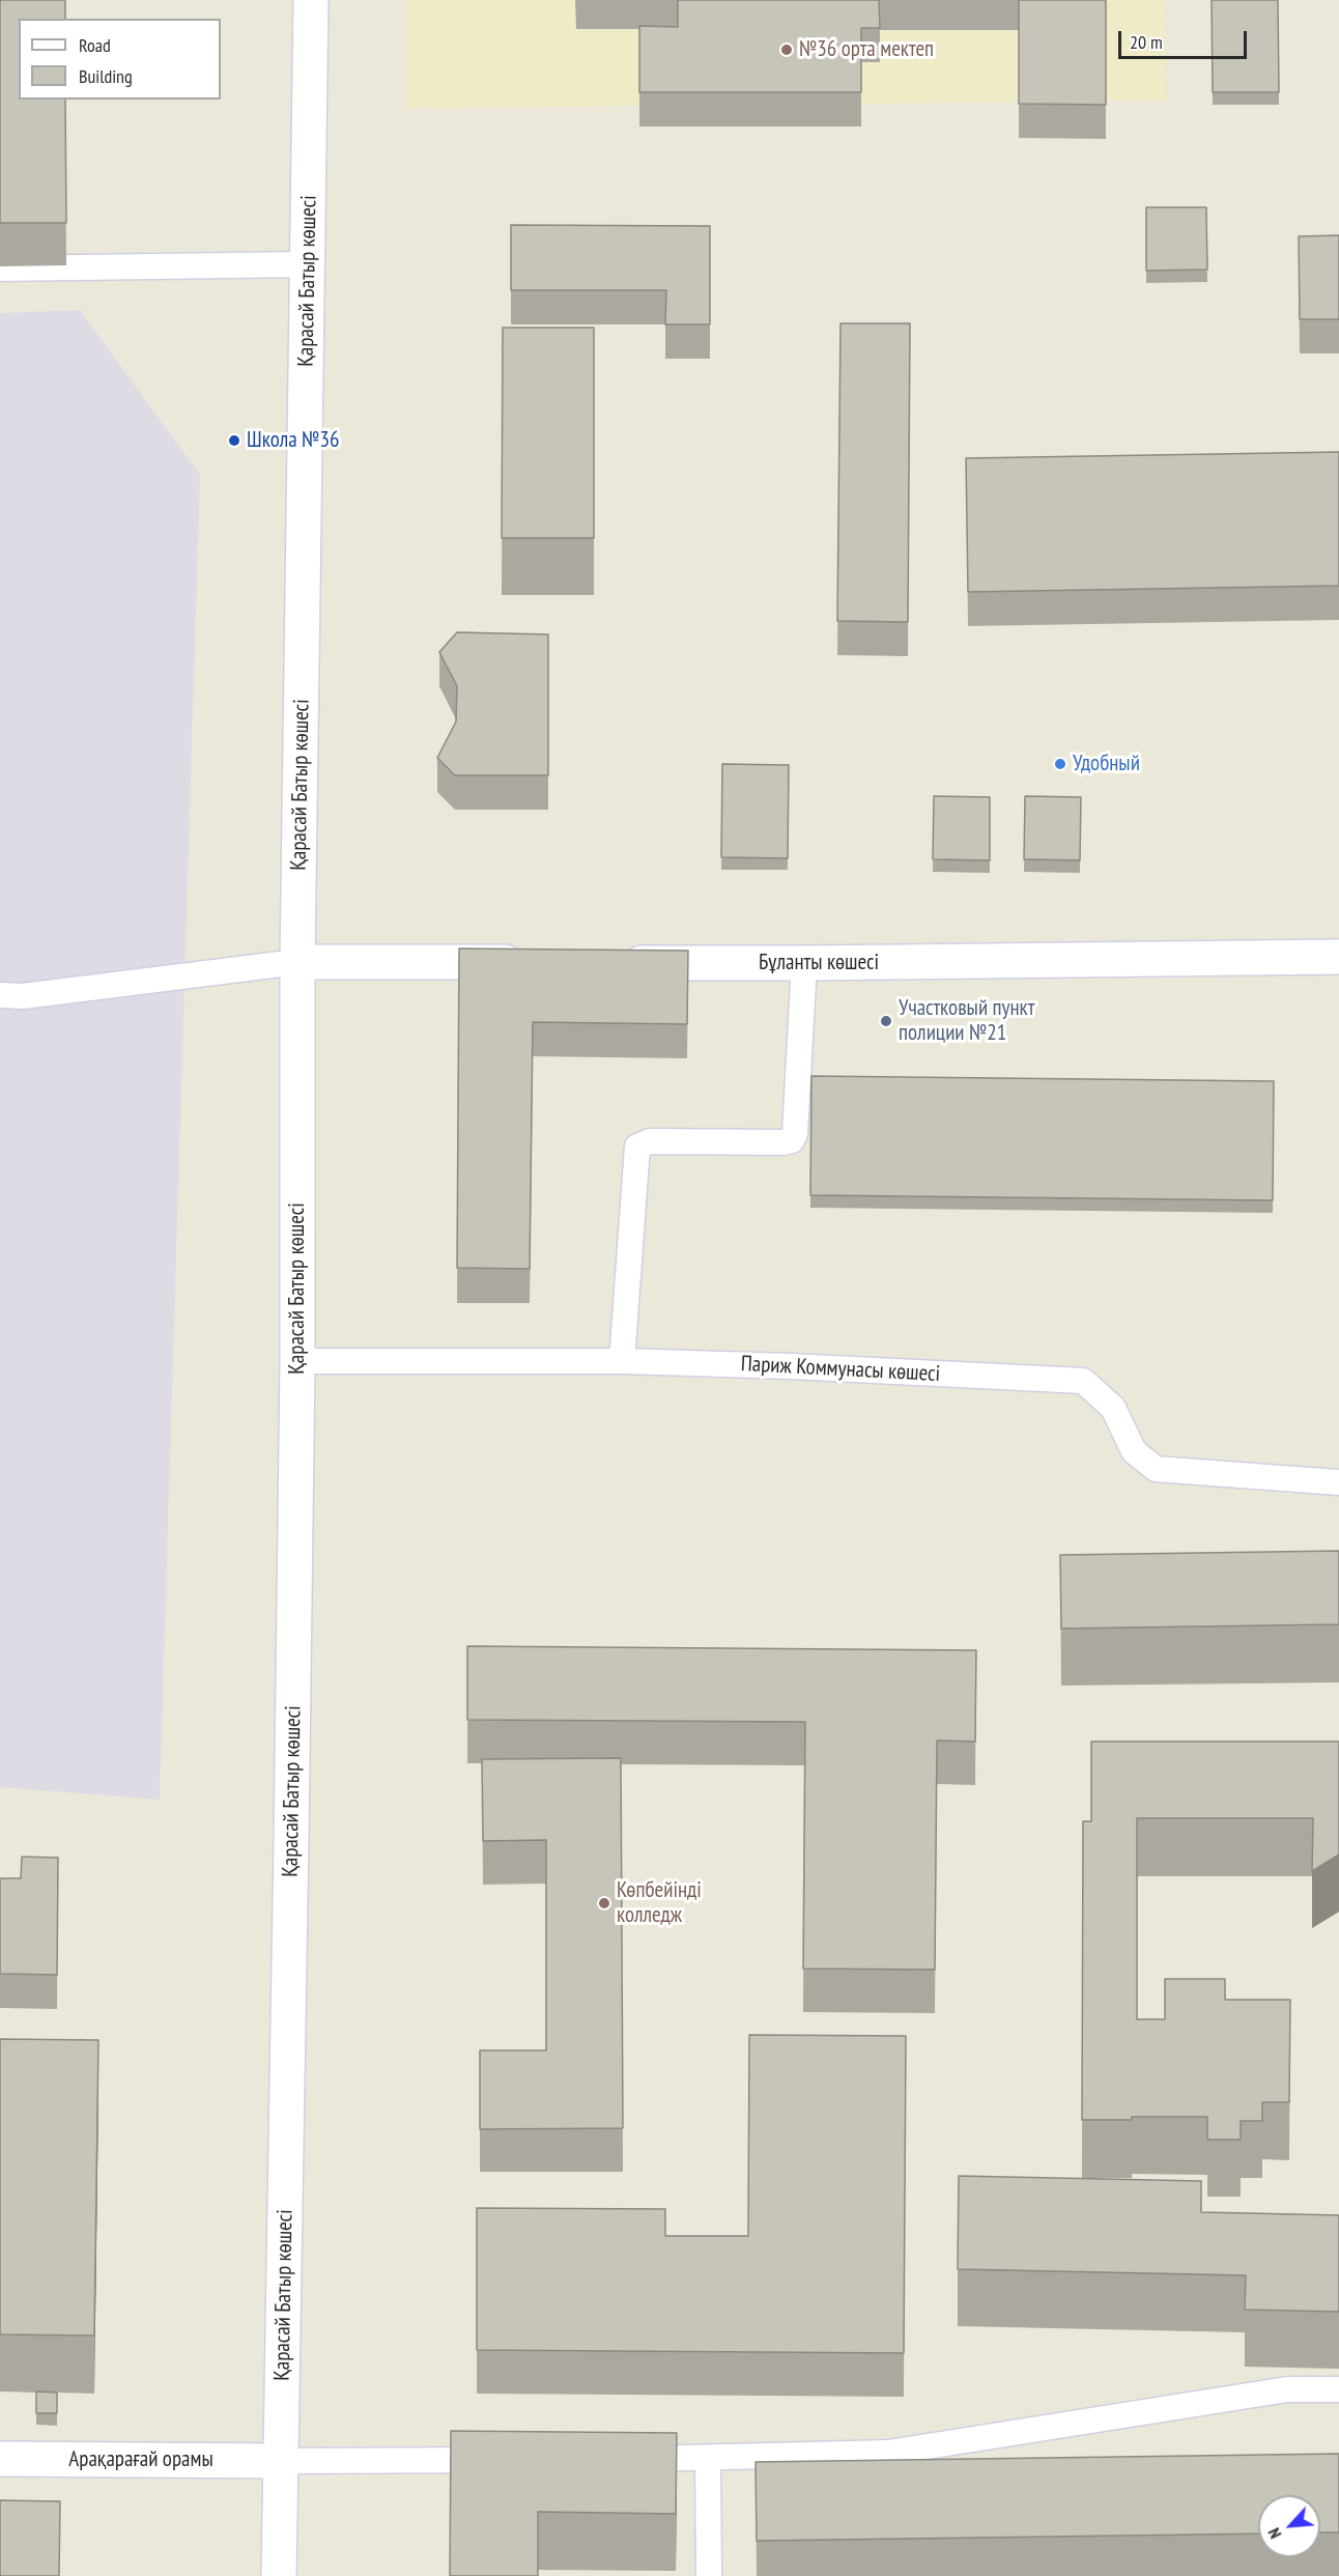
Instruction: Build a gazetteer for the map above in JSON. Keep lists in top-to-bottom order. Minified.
{"streets":{"street":["Қарасай Батыр көшесі","Бұланты көшесі","Арақарағай орамы"],"lane":["Париж Коммунасы көшесі"]},"crossings":[["Қарасай Батыр көшесі","Париж Коммунасы көшесі"],["Қарасай Батыр көшесі","Арақарағай орамы"]],"places":["№36 орта мектеп","Школа №36","Удобный","Участковый пункт полиции №21","Көпбейінді колледж"],"legend":["Road","Building"],"scale_bar":"20 m","north":"bottom left"}
